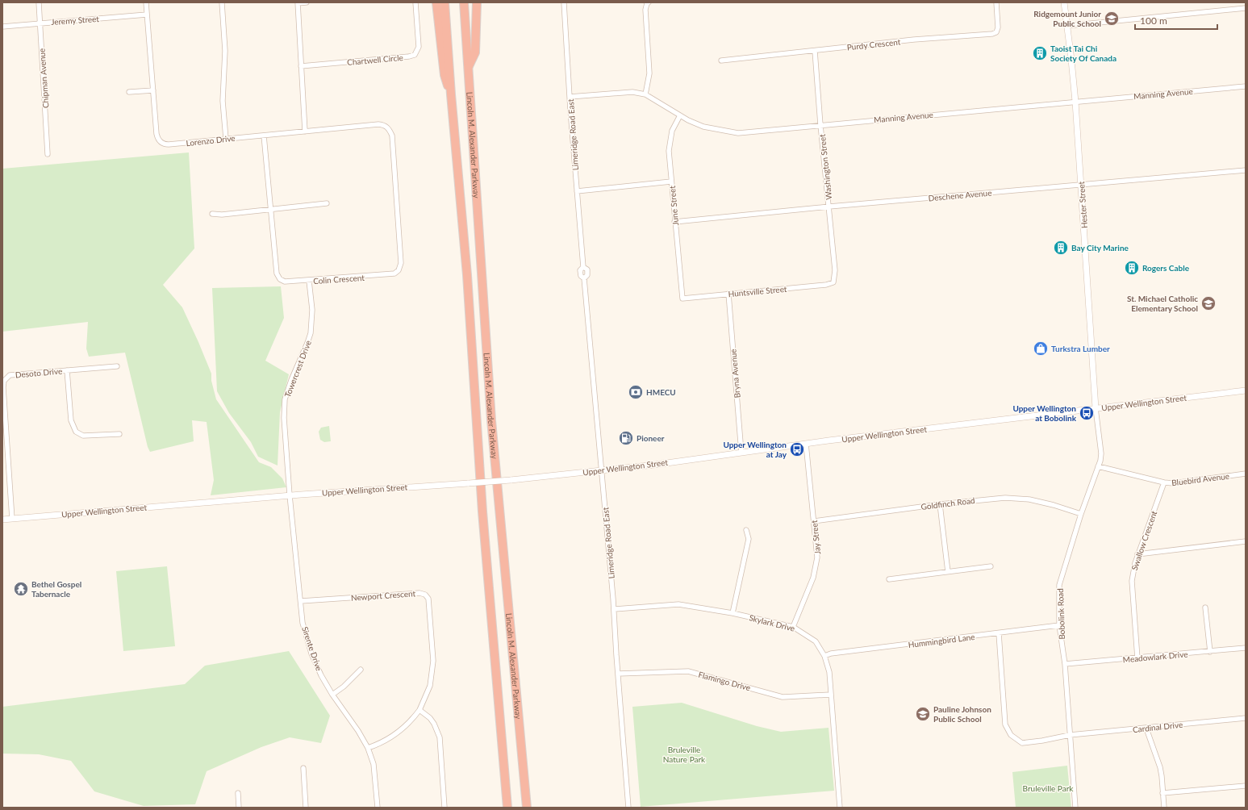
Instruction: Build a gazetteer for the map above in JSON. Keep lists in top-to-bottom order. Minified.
{"streets":{"highway":["Lincoln M. Alexander Parkway"],"main road":["Hester Street","Upper Wellington Street"],"street":["Jeremy Street","Purdy Crescent","Chartwell Circle","Chipman Avenue","Manning Avenue","Limeridge Road East","Lorenzo Drive","Washington Street","Deschene Avenue","June Street","Colin Crescent","Huntsville Street","Towercrest Drive","Desoto Drive","Bryna Avenue","Bluebird Avenue","Goldfinch Road","Jay Street","Swallow Crescent","Newport Crescent","Bobolink Road","Skylark Drive","Hummingbird Lane","Sirente Drive","Meadowlark Drive","Flamingo Drive","Cardinal Drive"]},"crossings":[["Jeremy Street","Chipman Avenue"],["Jeremy Street","Lorenzo Drive"],["Purdy Crescent","Washington Street"],["Manning Avenue","Limeridge Road East"],["Manning Avenue","Washington Street"],["Manning Avenue","Hester Street"],["Manning Avenue","June Street"],["Limeridge Road East","Upper Wellington Street"],["Limeridge Road East","Skylark Drive"],["Limeridge Road East","Flamingo Drive"],["Lorenzo Drive","Colin Crescent"],["Washington Street","Deschene Avenue"],["Washington Street","Huntsville Street"],["Deschene Avenue","Hester Street"],["Deschene Avenue","June Street"],["Hester Street","Upper Wellington Street"],["Hester Street","Bobolink Road"],["June Street","Huntsville Street"],["Colin Crescent","Towercrest Drive"],["Huntsville Street","Bryna Avenue"],["Towercrest Drive","Upper Wellington Street"],["Towercrest Drive","Sirente Drive"],["Desoto Drive","Upper Wellington Street"],["Bryna Avenue","Upper Wellington Street"],["Upper Wellington Street","Jay Street"],["Upper Wellington Street","Bobolink Road"],["Upper Wellington Street","Sirente Drive"],["Bluebird Avenue","Swallow Crescent"],["Bluebird Avenue","Bobolink Road"],["Goldfinch Road","Jay Street"],["Goldfinch Road","Bobolink Road"],["Jay Street","Skylark Drive"],["Swallow Crescent","Meadowlark Drive"],["Newport Crescent","Sirente Drive"],["Bobolink Road","Hummingbird Lane"],["Bobolink Road","Meadowlark Drive"],["Bobolink Road","Cardinal Drive"],["Skylark Drive","Hummingbird Lane"],["Skylark Drive","Flamingo Drive"],["Hummingbird Lane","Cardinal Drive"]],"parks":["Bruleville Nature Park","Bruleville Park"],"places":{"school or university":["Ridgemount Junior Public School","St. Michael Catholic Elementary School","Pauline Johnson Public School"],"building":["Taoist Tai Chi Society Of Canada","Bay City Marine","Rogers Cable"],"shop":["Turkstra Lumber"],"bank":["HMECU"],"bus stop":["Upper Wellington at Bobolink","Upper Wellington at Jay"],"fuel station":["Pioneer"],"temple":["Bethel Gospel Tabernacle"]},"scale_bar":"100 m"}
